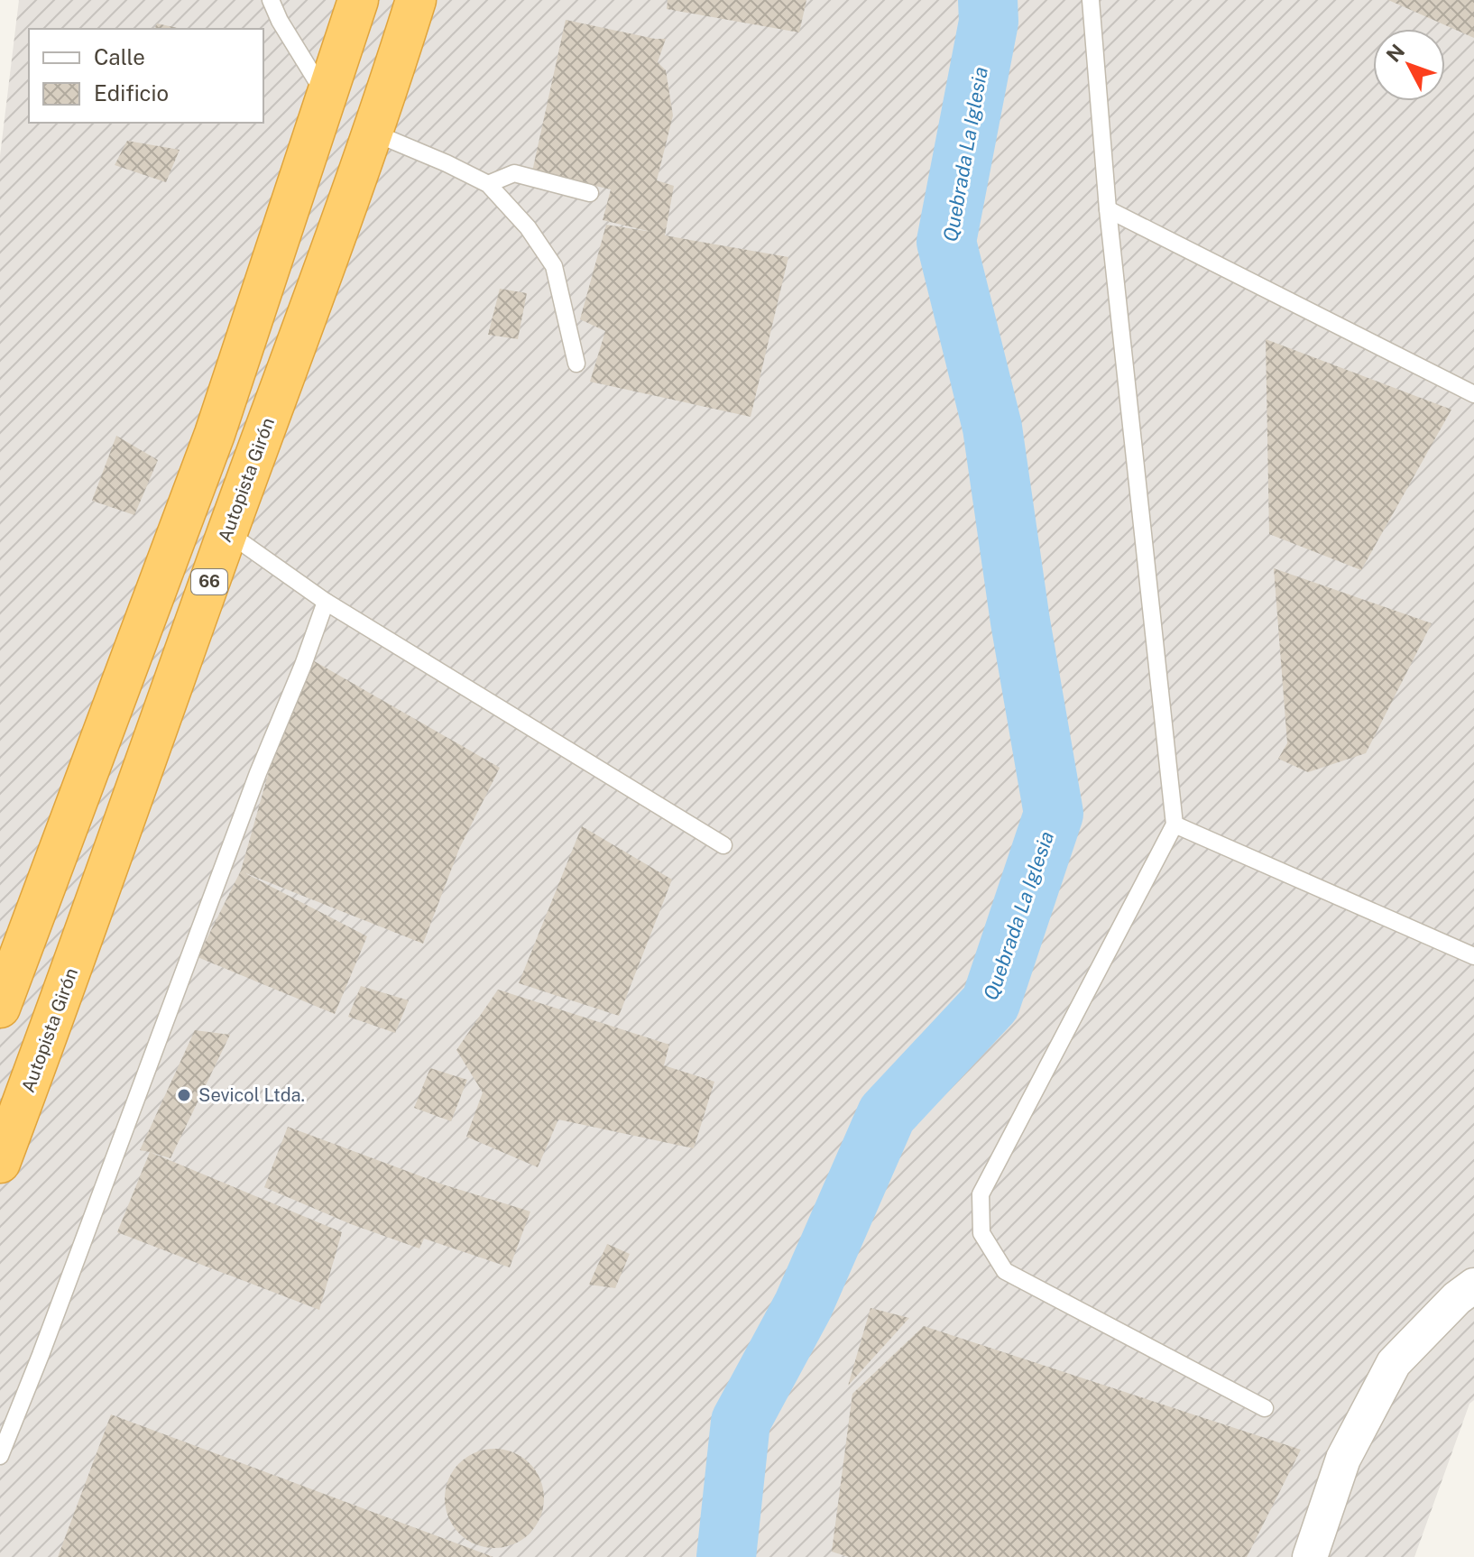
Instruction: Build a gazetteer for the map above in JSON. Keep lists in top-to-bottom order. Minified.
{"streets":{"highway":["Autopista Girón","66"]},"water":["Quebrada La Iglesia"],"places":["Sevicol Ltda."],"legend":["Calle","Edificio"],"north":"top left"}
